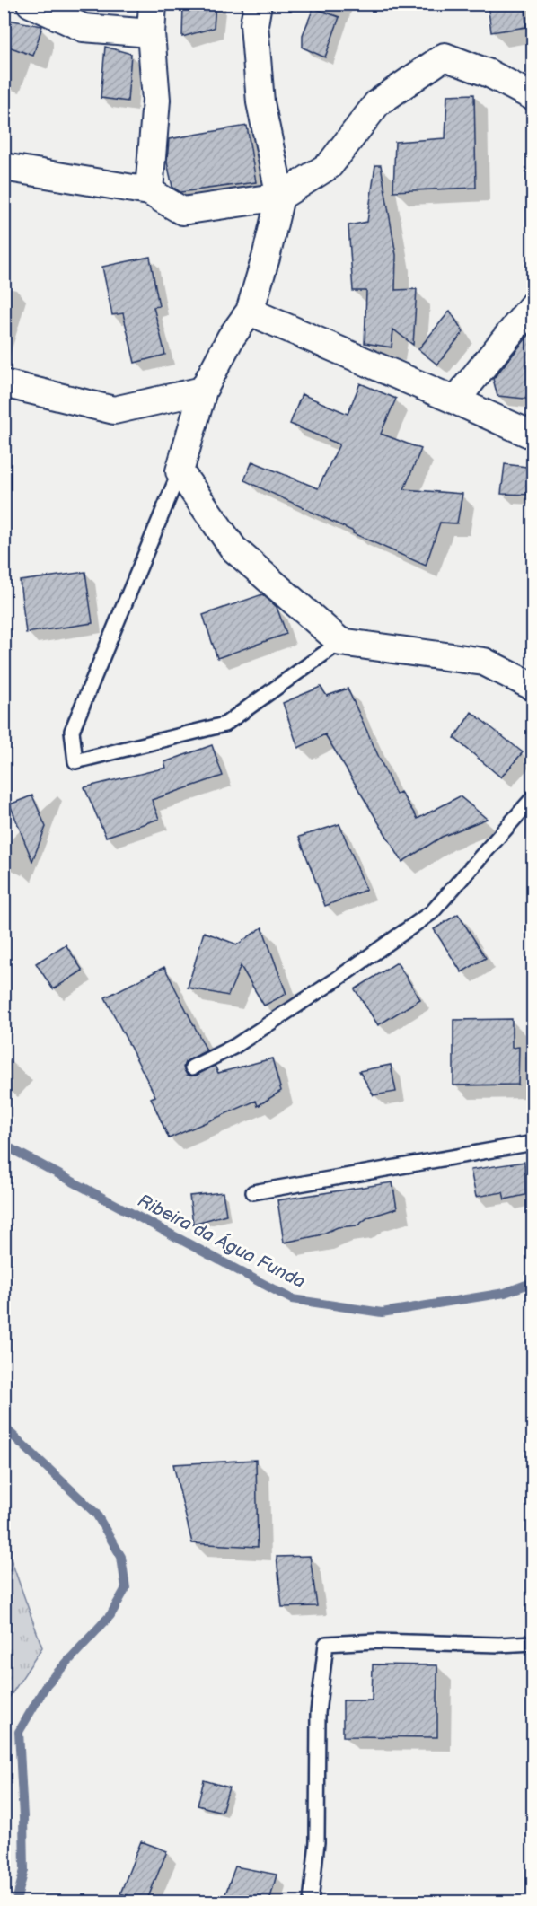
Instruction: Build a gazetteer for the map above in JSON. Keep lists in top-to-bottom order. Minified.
{"water":["Ribeira da Água Funda"]}
